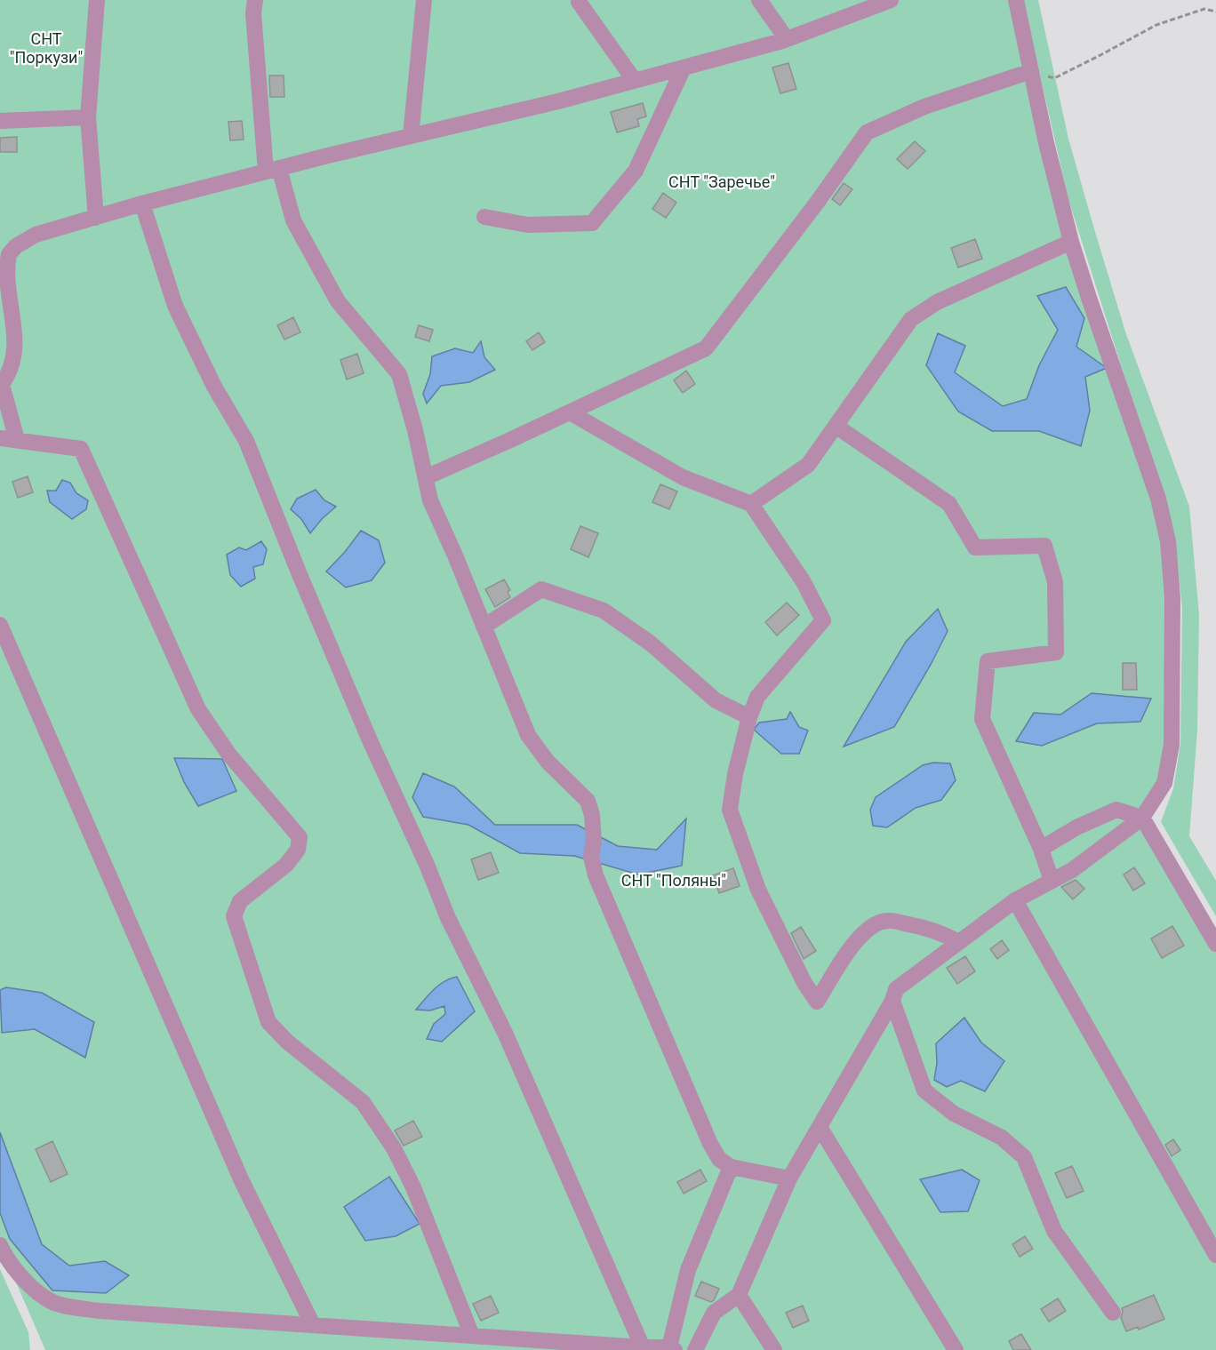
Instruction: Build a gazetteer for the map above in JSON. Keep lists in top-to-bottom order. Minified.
{"parks":["СНТ \"Поркузи\"","СНТ \"Заречье\"","СНТ \"Поляны\""]}
